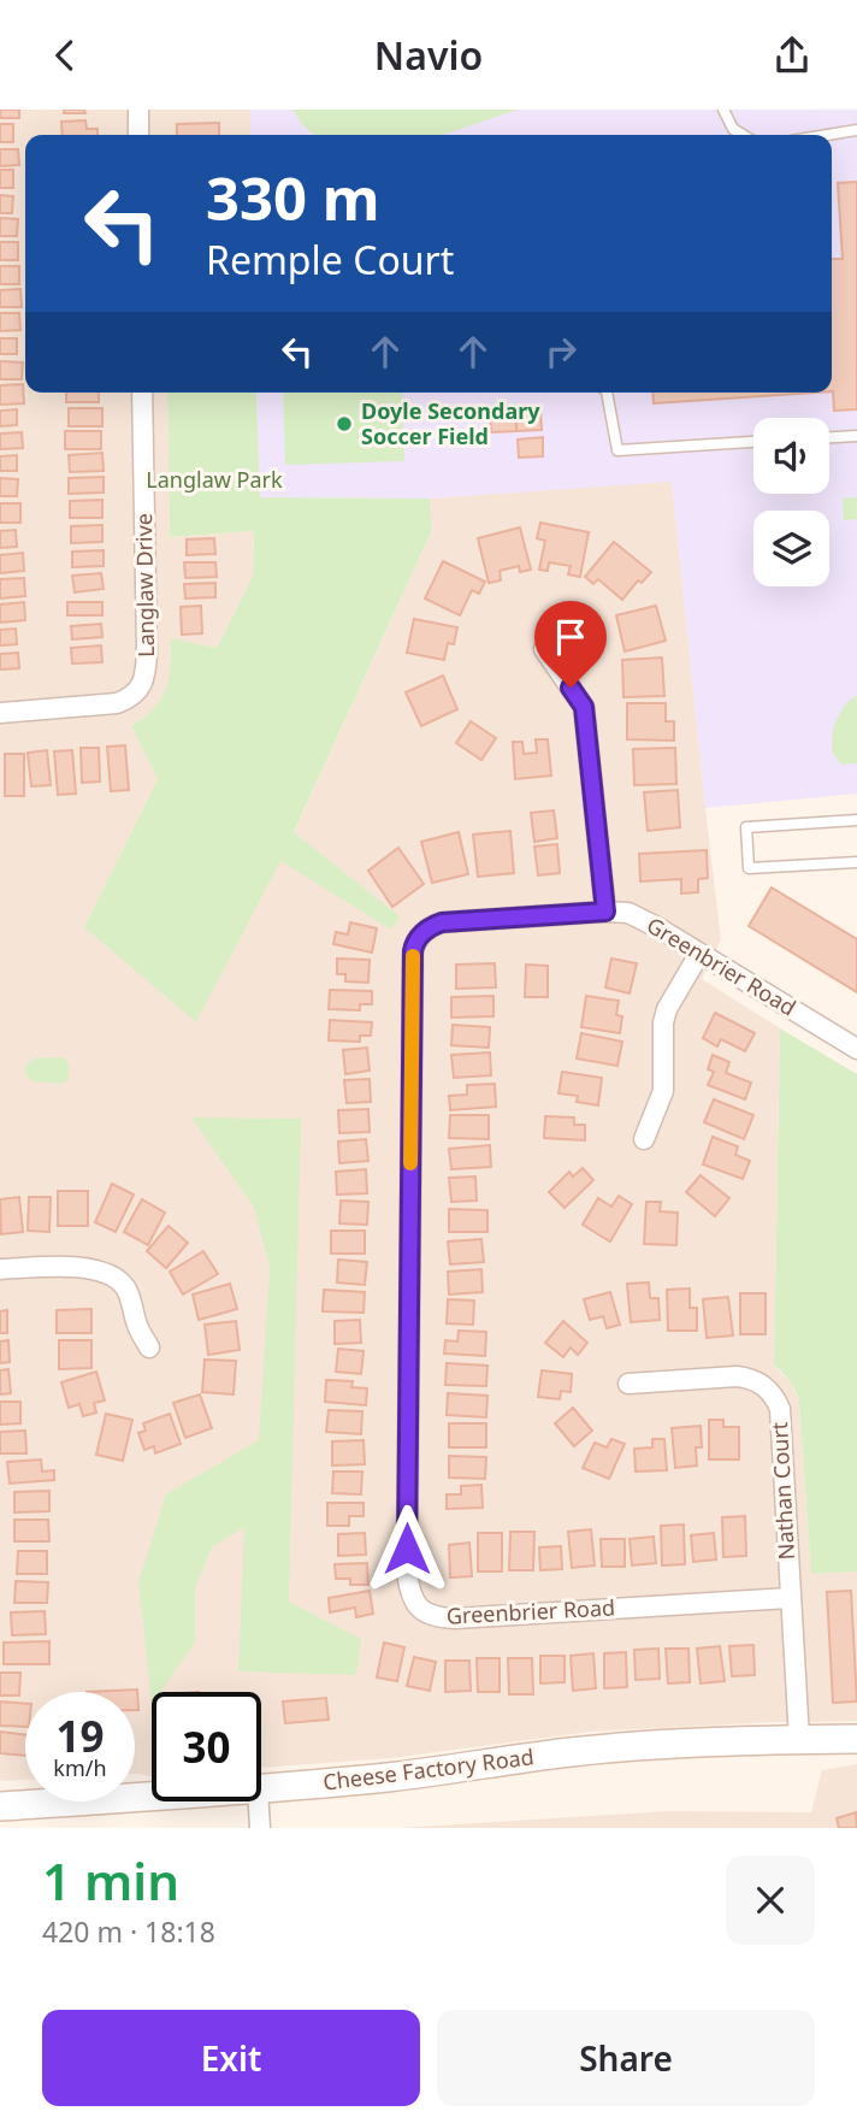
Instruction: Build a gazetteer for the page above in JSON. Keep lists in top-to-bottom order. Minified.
{"streets":{"main road":["Cheese Factory Road"],"street":["Langlaw Drive","Greenbrier Road","Nathan Court"]},"crossings":[["Greenbrier Road","Nathan Court"],["Nathan Court","Cheese Factory Road"]],"parks":["Langlaw Park"],"places":["Doyle Secondary Soccer Field"],"page":{"header":"Navio","turn":["330 m","Remple Court"],"speed":"19 km/h","limit":"30","heading":["1 min","420 m · 18:18"],"buttons":["Exit","Share"]}}
